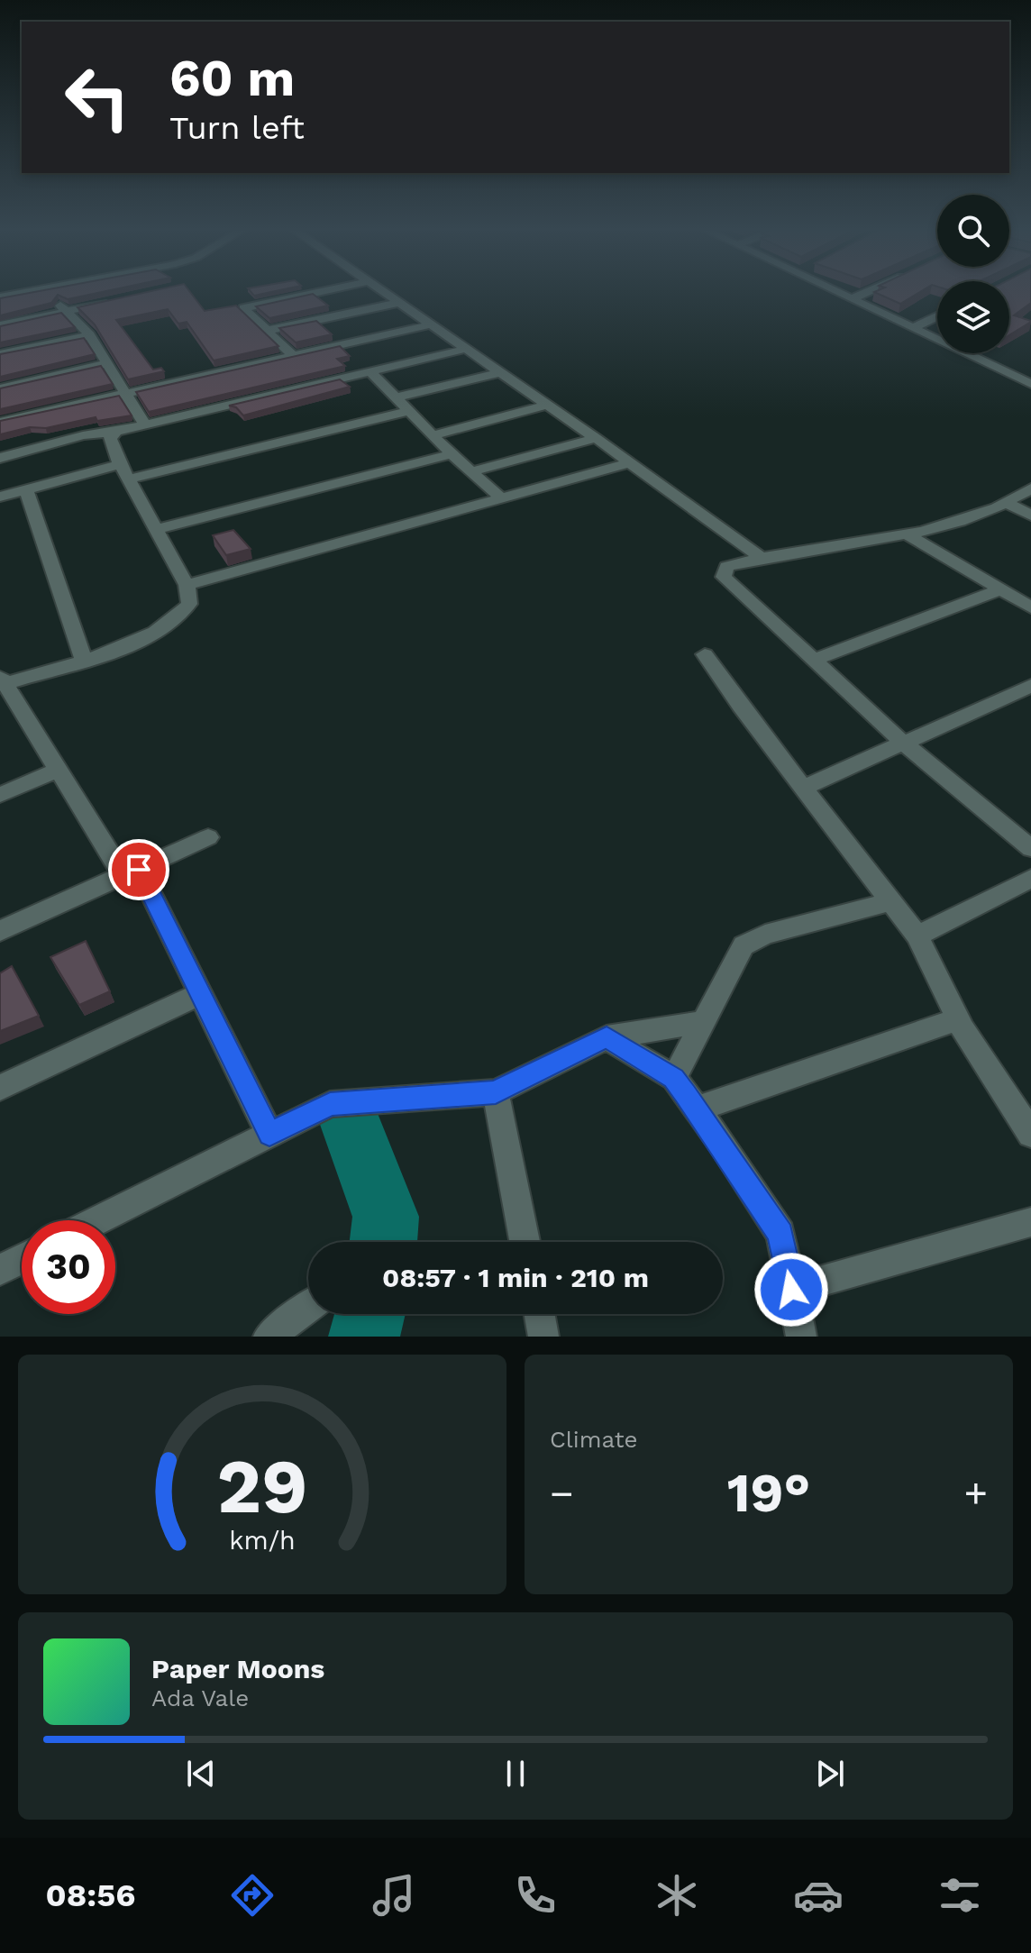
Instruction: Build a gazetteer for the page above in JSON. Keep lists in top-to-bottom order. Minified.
{"page":{"turn":["60 m","Turn left"],"limit":"30","trip":"08:57 · 1 min · 210 m","tile":"Climate","heat":["−","19°","+"],"song":["Paper Moons","Ada Vale"],"tabs":"08:56","gauge":["29","km/h"]}}
